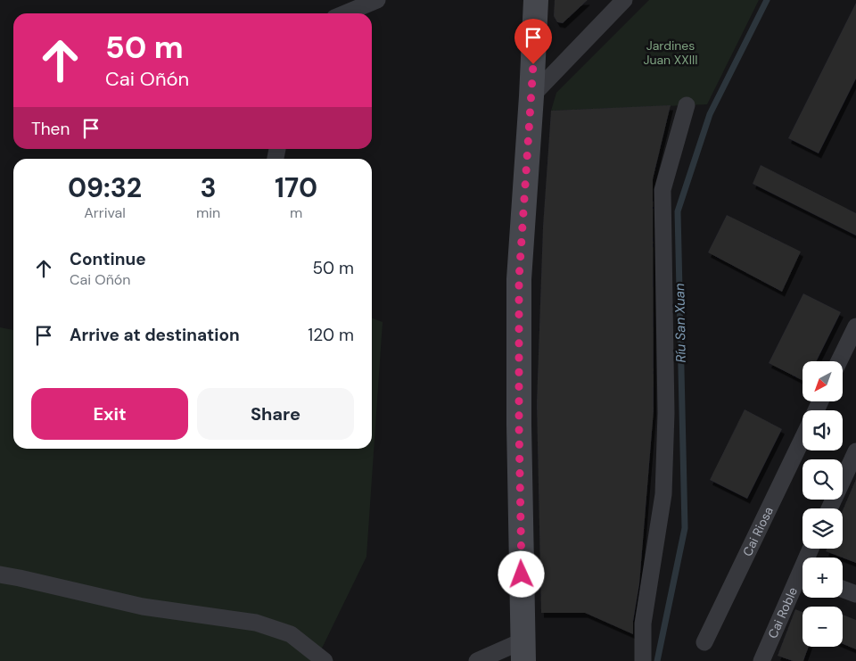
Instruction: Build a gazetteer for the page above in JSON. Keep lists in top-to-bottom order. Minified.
{"streets":{"street":["Cai Riosa","Cai Roble"]},"water":["Ríu San Xuan"],"parks":["Jardines Juan XXIII"],"north":"bottom left","page":{"turn":["50 m","Cai Oñón"],"then":"Then","eta":["09:32","Arrival","3","min","170","m"],"list":[{"name":"Continue","note":"Cai Oñón","value":"50 m"},{"name":"Arrive at destination","value":"120 m"}],"map_buttons":["+","−"],"buttons":["Exit","Share"]}}
